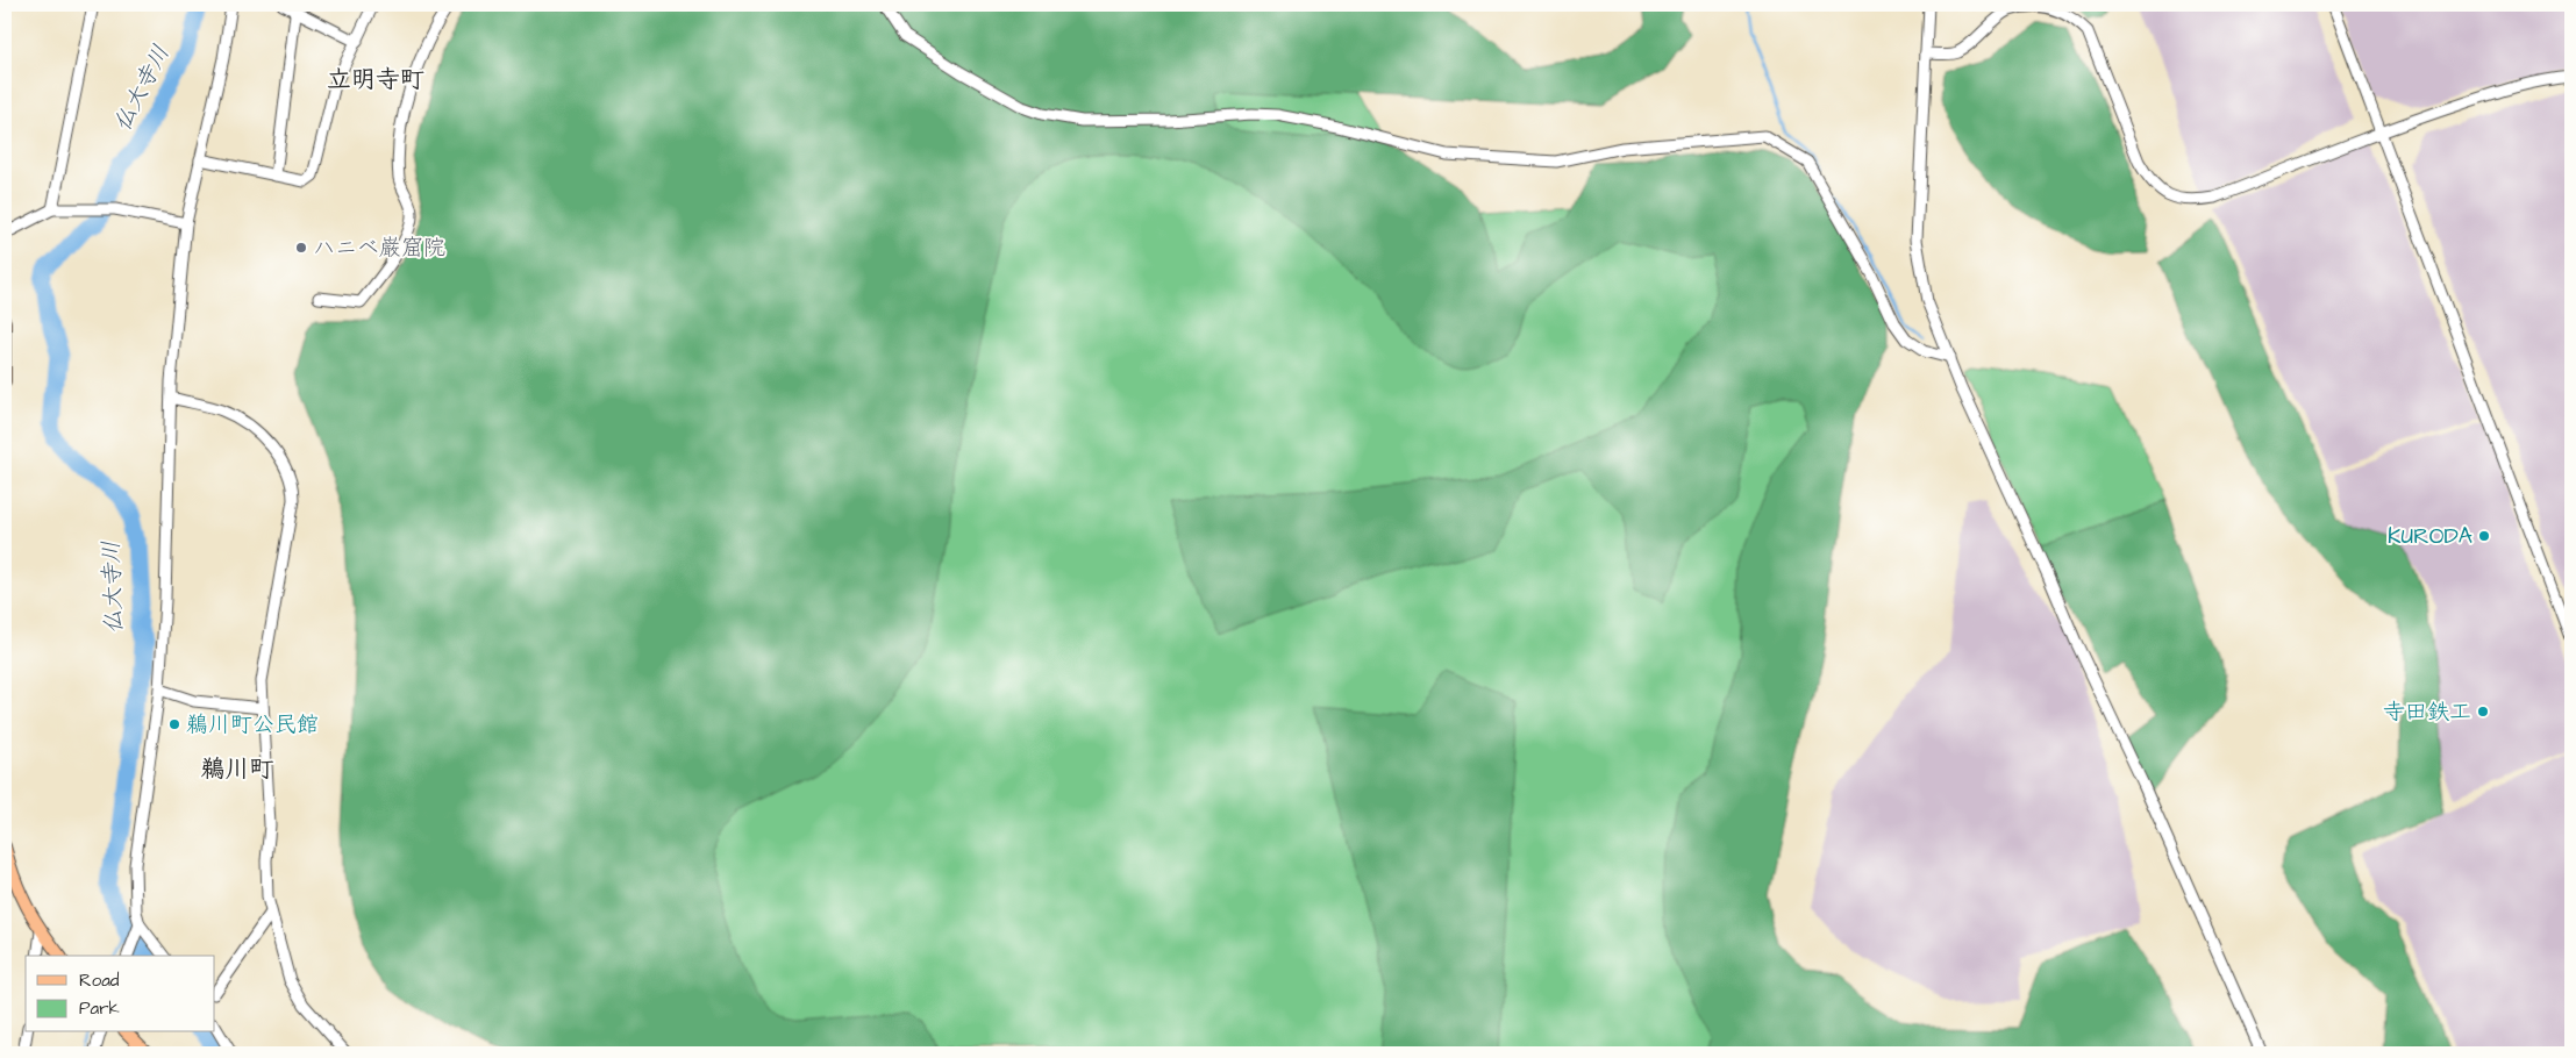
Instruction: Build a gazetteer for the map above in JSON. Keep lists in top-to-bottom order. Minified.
{"districts":["立明寺町","鵜川町"],"water":["仏大寺川"],"places":["ハニベ巌窟院","KURODA","寺田鉄工","鵜川町公民館"],"legend":["Road","Park"]}
